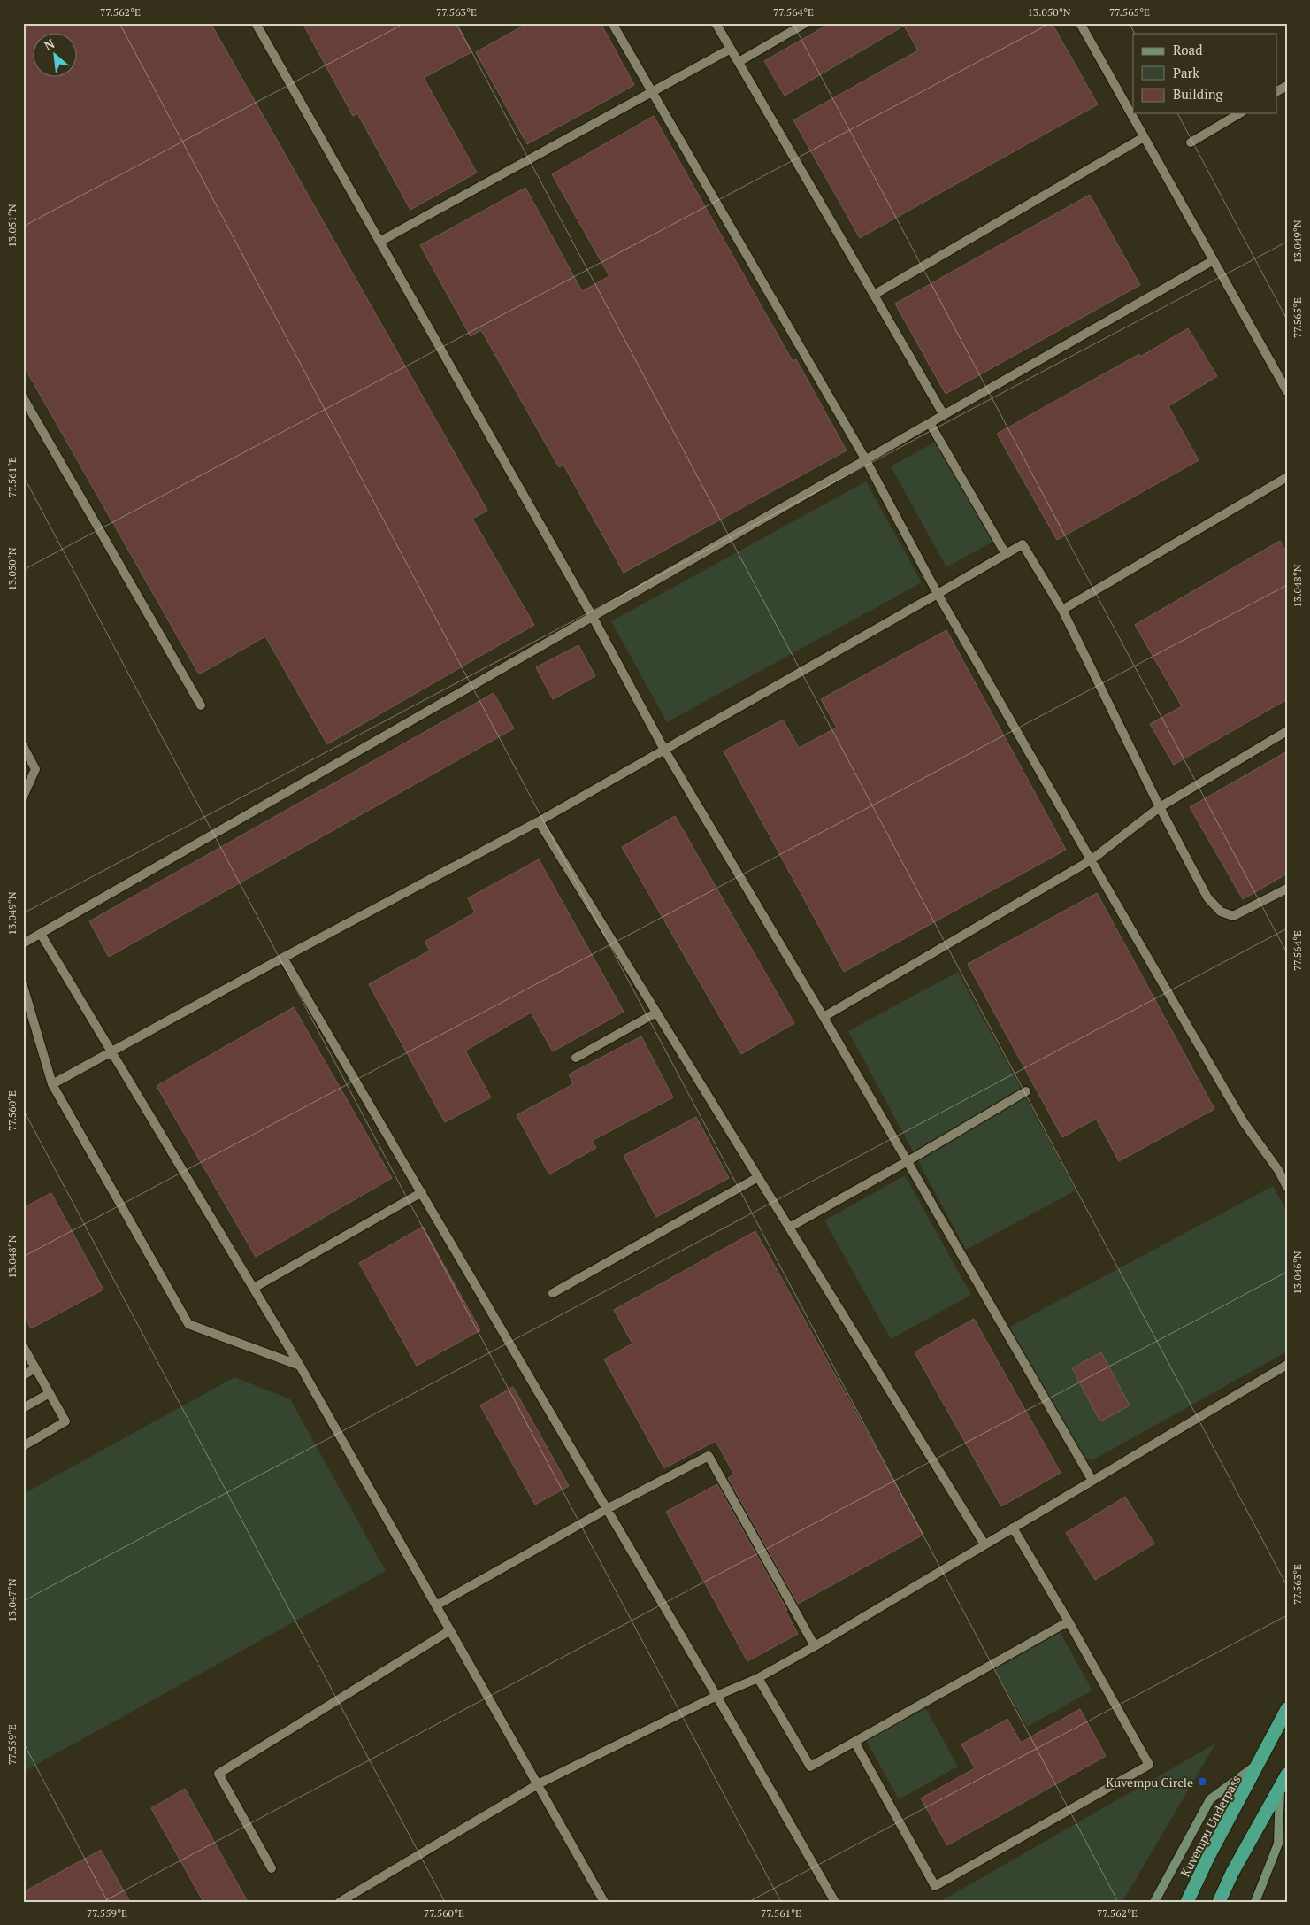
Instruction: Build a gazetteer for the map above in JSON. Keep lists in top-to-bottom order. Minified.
{"streets":{"highway":["Kuvempu Underpass"]},"places":{"transit":["Kuvempu Circle"]},"legend":["Road","Park","Building"],"north":"top left","coordinates":["77.562°E","77.563°E","77.564°E","13.050°N","77.565°E","13.051°N","13.049°N","77.561°E","13.048°N","77.560°E","13.046°N","13.047°N","77.559°E"]}
